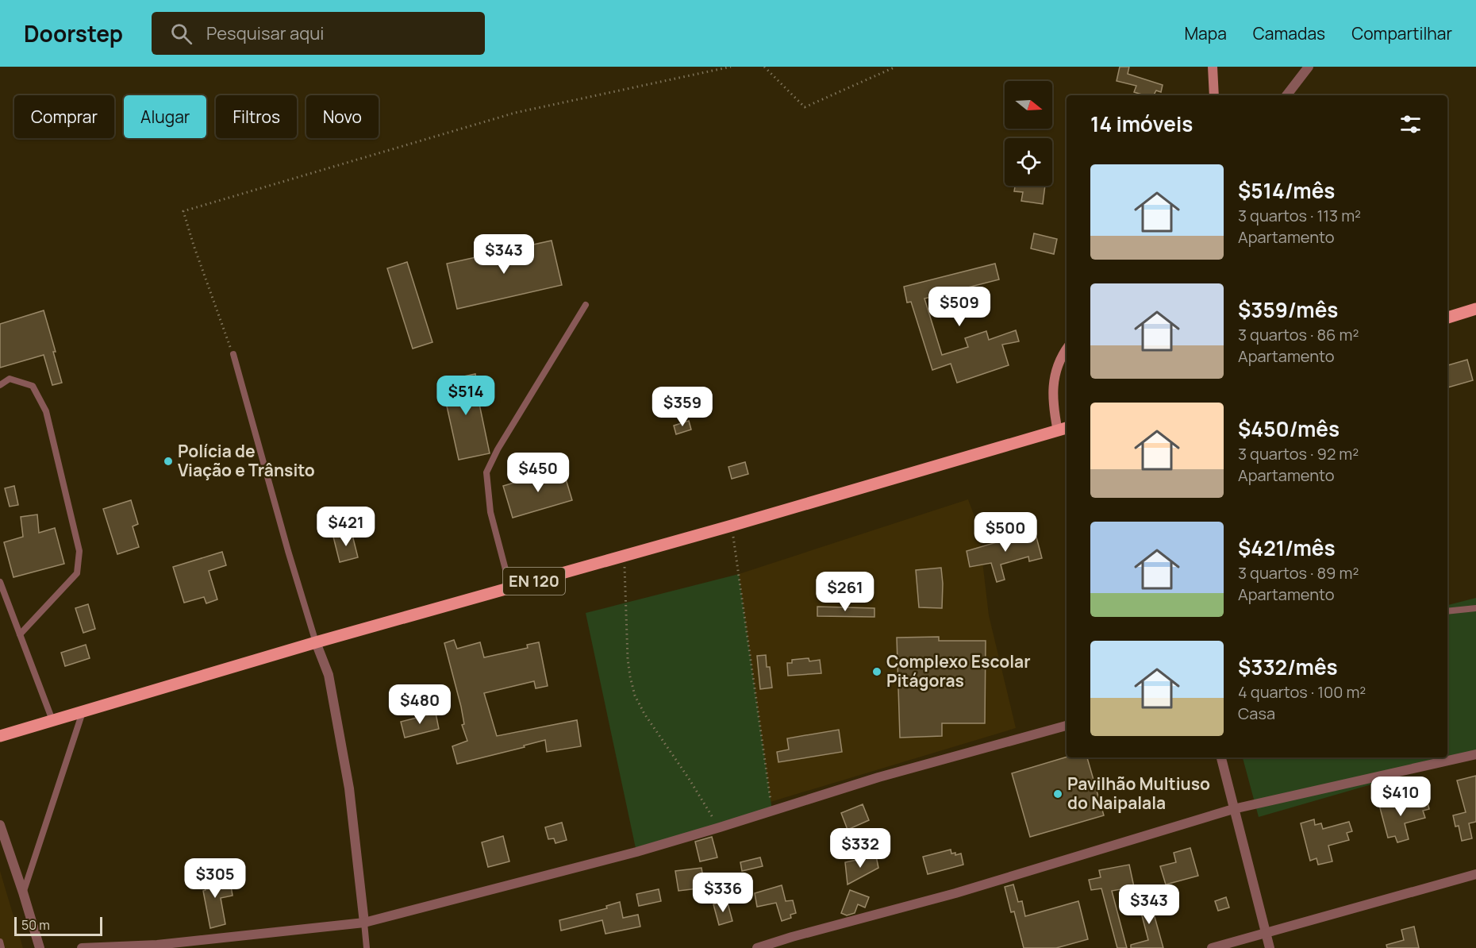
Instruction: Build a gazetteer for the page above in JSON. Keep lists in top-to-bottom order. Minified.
{"streets":{"main road":["EN 120"]},"places":["Polícia de Viação e Trânsito","Complexo Escolar Pitágoras","Pavilhão Multiuso do Naipalala"],"scale_bar":"50 m","north":"right","page":{"header":"Doorstep","search":"Pesquisar aqui","nav":["Mapa","Camadas","Compartilhar"],"chip":["Comprar","Alugar","Filtros","Novo"],"heading":"14 imóveis","list":[{"name":"$514/mês","note":"3 quartos · 113 m² · Apartamento"},{"name":"$359/mês","note":"3 quartos · 86 m² · Apartamento"},{"name":"$450/mês","note":"3 quartos · 92 m² · Apartamento"},{"name":"$421/mês","note":"3 quartos · 89 m² · Apartamento"},{"name":"$332/mês","note":"4 quartos · 100 m² · Casa"}],"price":["$343","$509","$514","$359","$450","$421","$500","$261","$480","$410","$332","$305","$336","$343"],"scale":"50 m"}}
